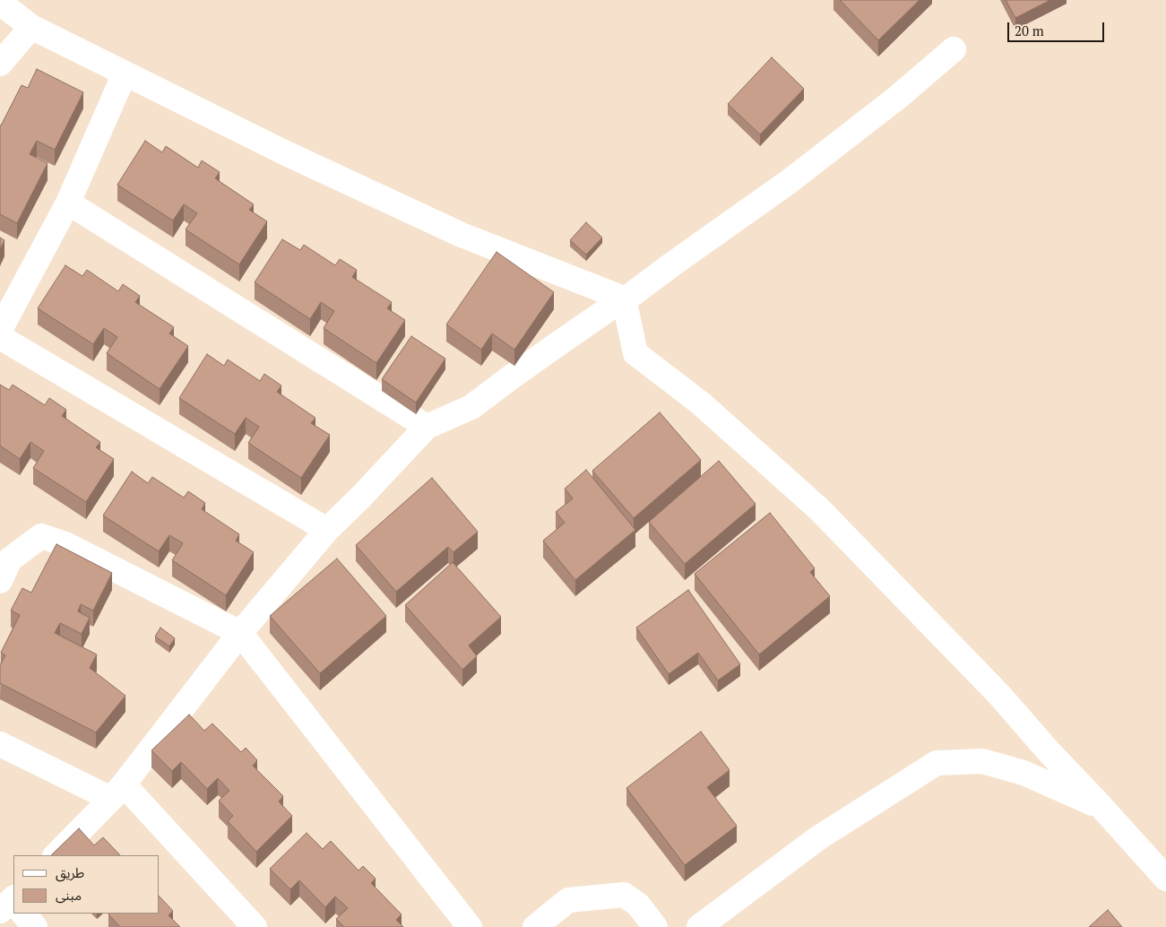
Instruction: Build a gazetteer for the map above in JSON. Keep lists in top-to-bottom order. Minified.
{"legend":["طريق","مبنى"],"scale_bar":"20 m"}
